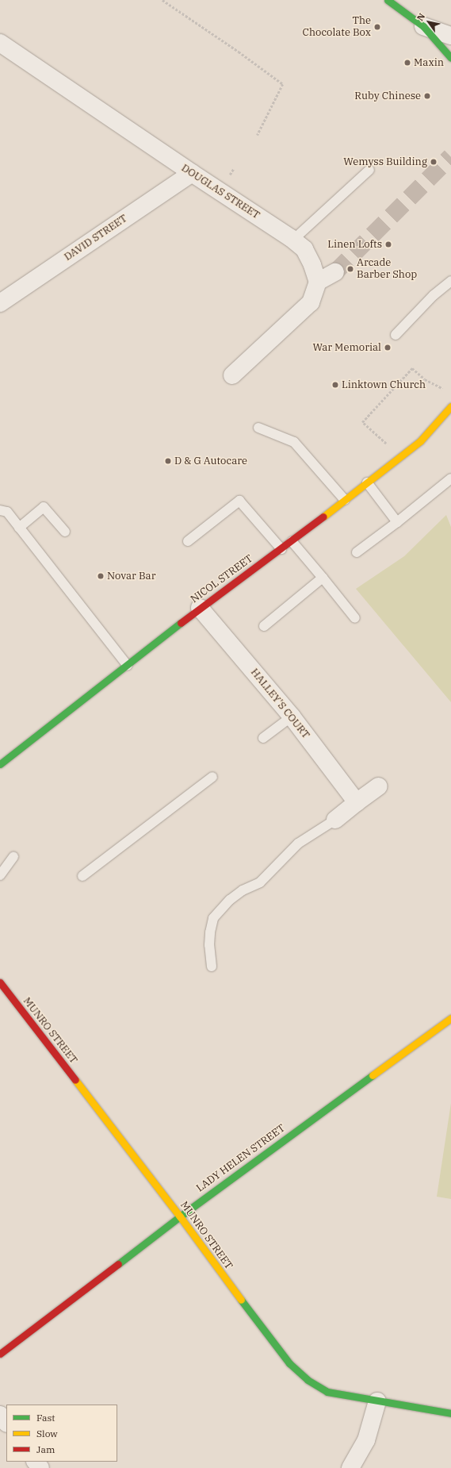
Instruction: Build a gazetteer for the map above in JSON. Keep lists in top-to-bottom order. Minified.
{"streets":{"street":["DOUGLAS STREET","DAVID STREET","NICOL STREET","HALLEY'S COURT","MUNRO STREET","LADY HELEN STREET"]},"crossings":[["DOUGLAS STREET","DAVID STREET"],["NICOL STREET","HALLEY'S COURT"],["MUNRO STREET","LADY HELEN STREET"]],"places":["The Chocolate Box","Maxin","Ruby Chinese","Wemyss Building","Linen Lofts","Arcade Barber Shop","War Memorial","Linktown Church","D & G Autocare","Novar Bar"],"legend":["Fast","Slow","Jam"],"north":"top left"}
